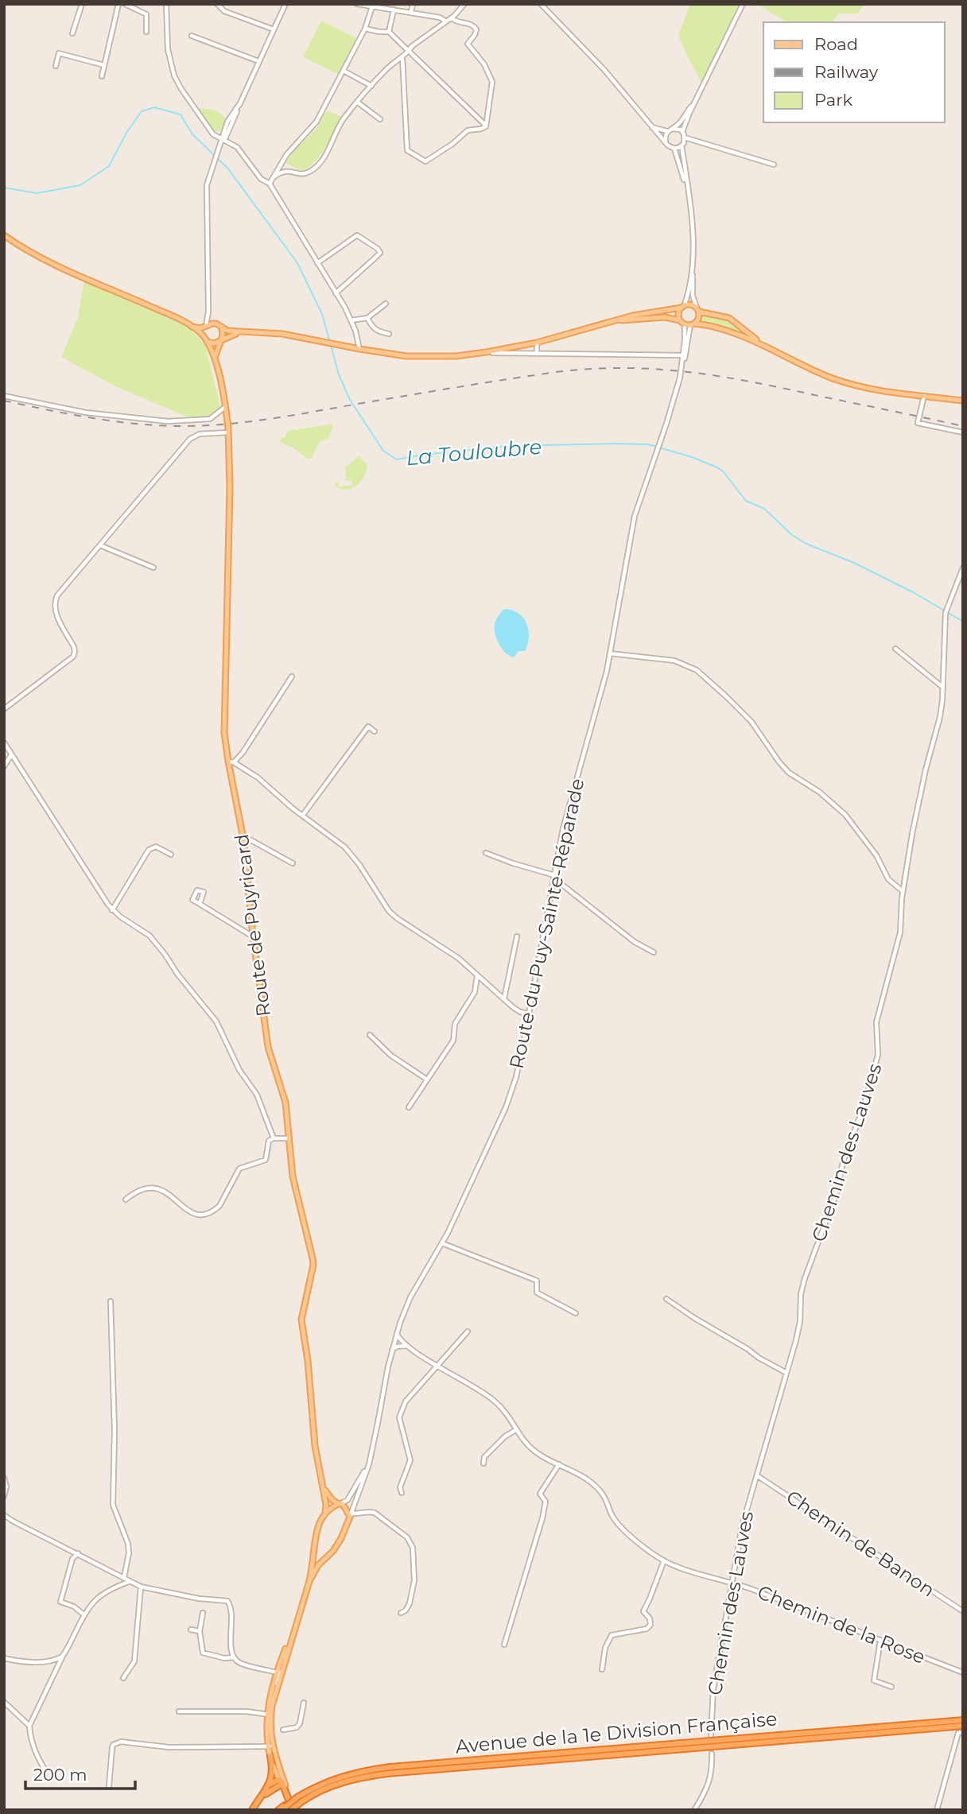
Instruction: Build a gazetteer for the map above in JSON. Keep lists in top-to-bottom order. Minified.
{"streets":{"highway":["Avenue de la 1e Division Française"],"main road":["Route de Puyricard"],"street":["Route du Puy-Sainte-Réparade","Chemin des Lauves","Chemin de Banon","Chemin de la Rose"]},"crossings":[["Route du Puy-Sainte-Réparade","Route de Puyricard"],["Route du Puy-Sainte-Réparade","Chemin de la Rose"],["Chemin des Lauves","Chemin de Banon"],["Chemin des Lauves","Chemin de la Rose"]],"water":["La Touloubre"],"legend":["Road","Railway","Park"],"scale_bar":"200 m"}
